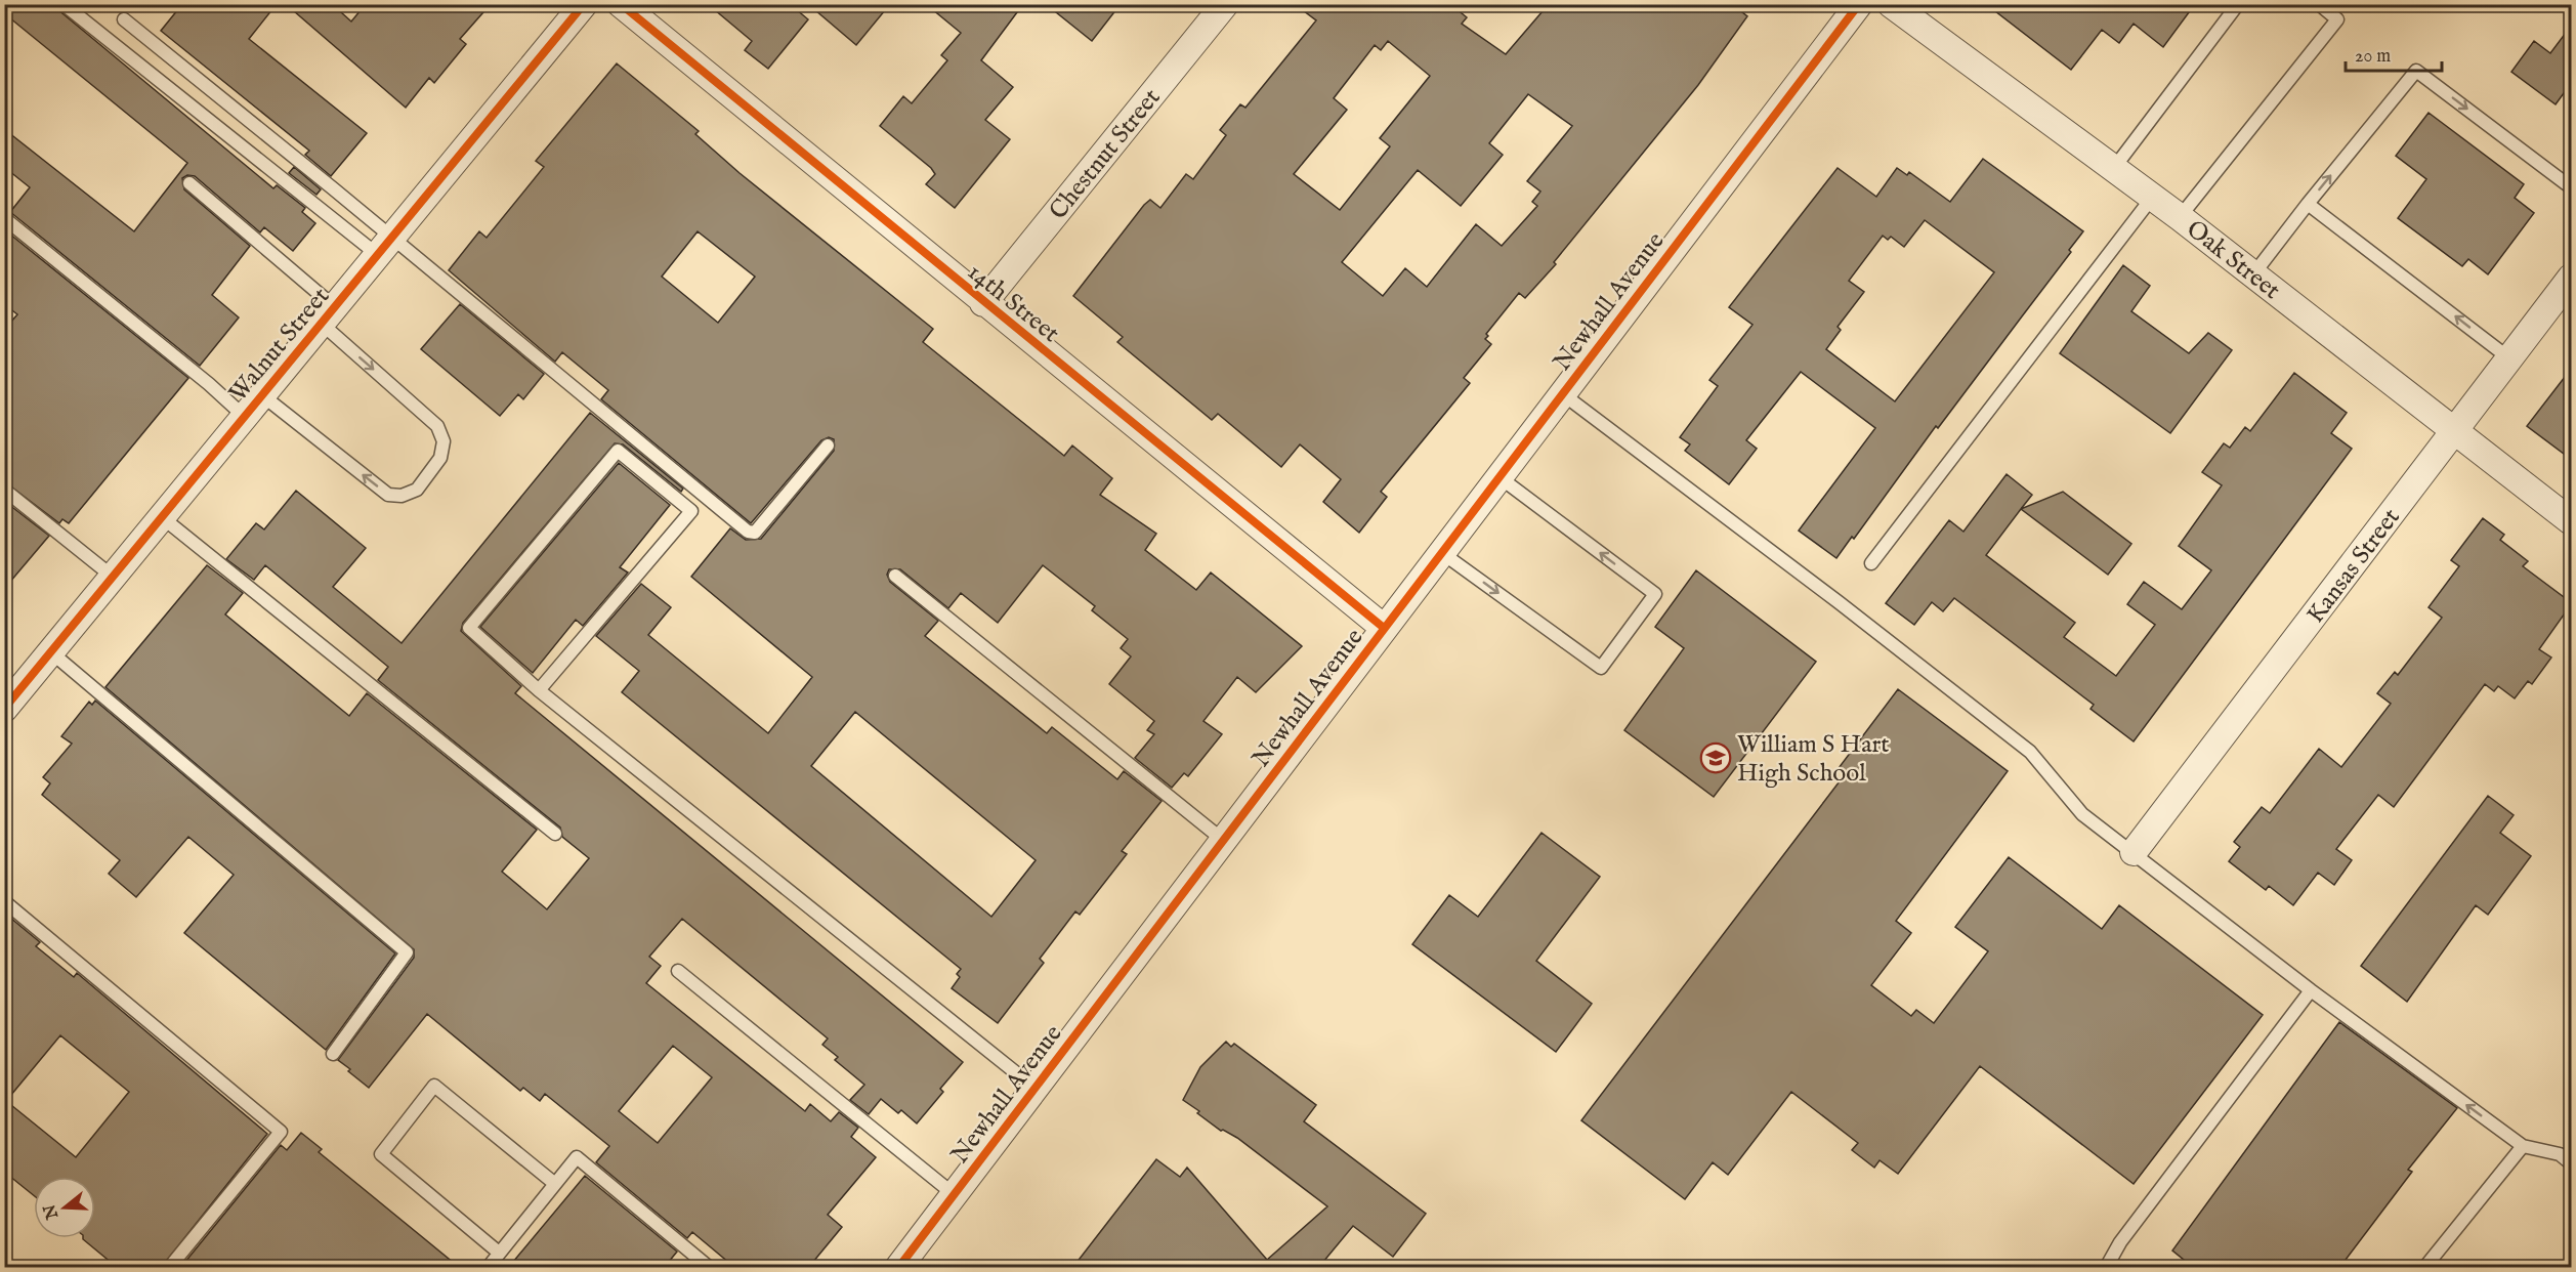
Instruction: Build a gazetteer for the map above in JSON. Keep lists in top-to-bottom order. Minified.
{"streets":{"street":["Chestnut Street","Oak Street","Newhall Avenue","14th Street","Walnut Street","Kansas Street"]},"crossings":[["Chestnut Street","14th Street"],["Oak Street","Kansas Street"],["Newhall Avenue","14th Street"]],"places":{"school or university":["William S Hart High School"]},"scale_bar":"20 m","north":"left"}
